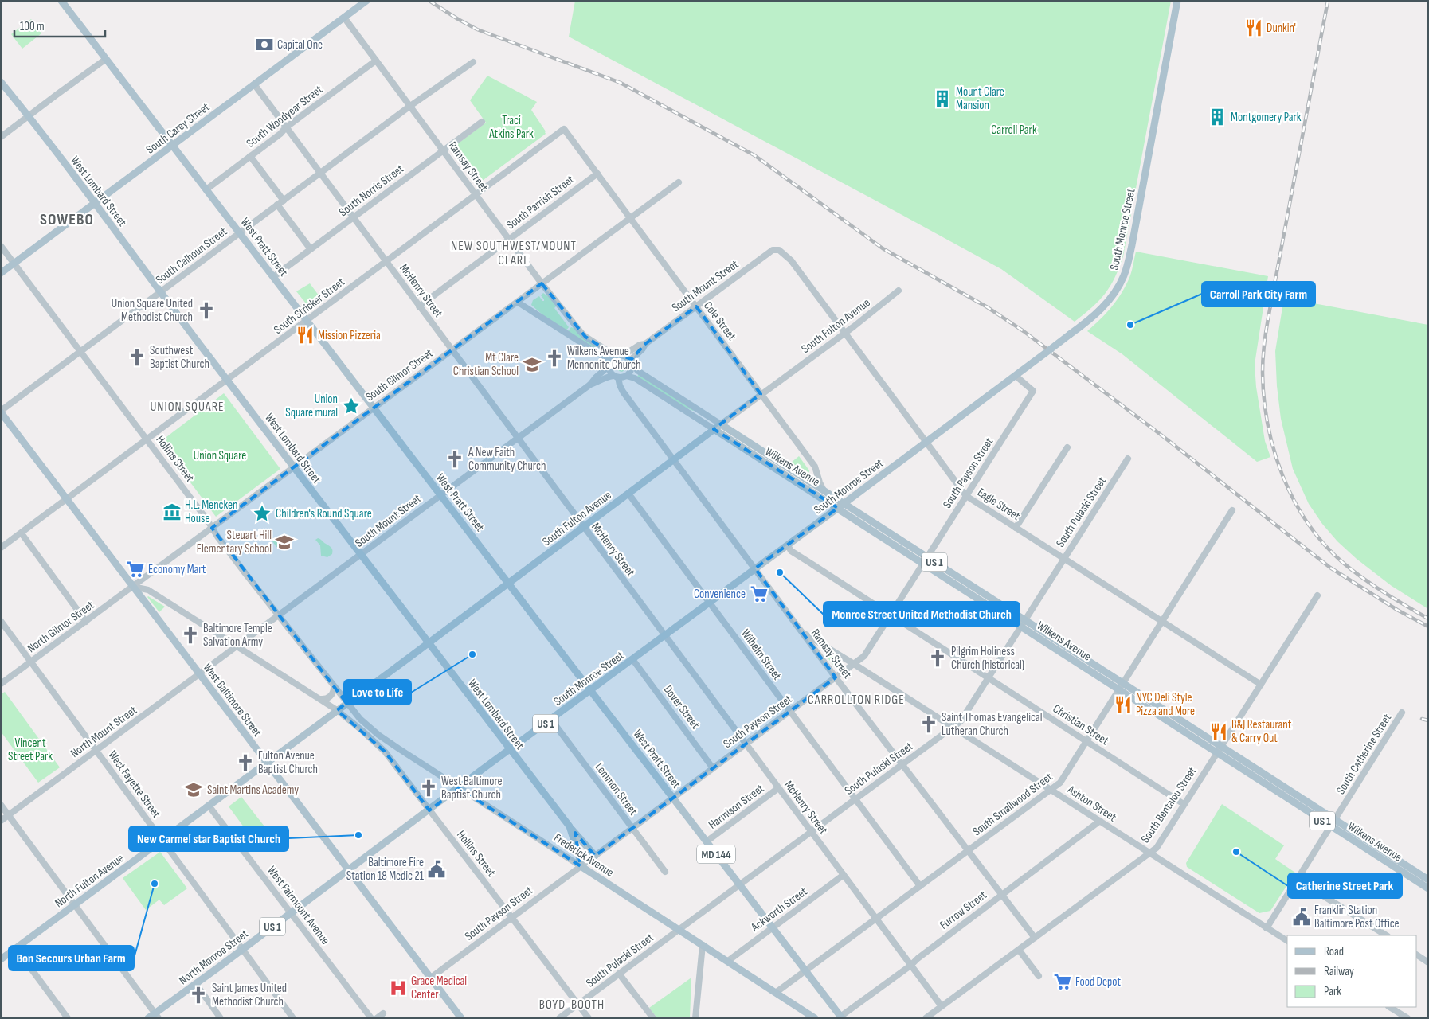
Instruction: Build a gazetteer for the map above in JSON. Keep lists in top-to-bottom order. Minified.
{"streets":{"main road":["South Carey Street","West Lombard Street","South Monroe Street","West Pratt Street","South Fulton Avenue","Wilkens Avenue","US 1","West Baltimore Street","MD 144","Frederick Avenue","North Fulton Avenue","North Monroe Street"],"street":["South Woodyear Street","Ramsay Street","South Norris Street","South Parrish Street","South Calhoun Street","South Mount Street","McHenry Street","South Stricker Street","Cole Street","South Gilmor Street","Hollins Street","South Payson Street","Eagle Street","South Pulaski Street","North Gilmor Street","Wilhelm Street","Dover Street","Christian Street","North Mount Street","South Catherine Street","West Fayette Street","Lemmon Street","Ashton Street","South Smallwood Street","South Bentalou Street","Harmison Street","West Fairmount Avenue","Ackworth Street","Furrow Street"]},"crossings":[["South Woodyear Street","Ramsay Street"],["South Woodyear Street","West Pratt Street"],["South Woodyear Street","McHenry Street"],["South Carey Street","Ramsay Street"],["South Carey Street","West Lombard Street"],["South Carey Street","West Pratt Street"],["South Carey Street","McHenry Street"],["South Carey Street","Hollins Street"],["Ramsay Street","South Norris Street"],["Ramsay Street","South Parrish Street"],["Ramsay Street","South Monroe Street"],["Ramsay Street","South Calhoun Street"],["Ramsay Street","South Mount Street"],["Ramsay Street","South Stricker Street"],["Ramsay Street","South Fulton Avenue"],["Ramsay Street","South Gilmor Street"],["Ramsay Street","Wilkens Avenue"],["Ramsay Street","South Payson Street"],["Ramsay Street","South Pulaski Street"],["Ramsay Street","Ashton Street"],["Ramsay Street","South Smallwood Street"],["Ramsay Street","South Bentalou Street"],["Ramsay Street","Furrow Street"],["South Norris Street","West Pratt Street"],["South Norris Street","McHenry Street"],["West Lombard Street","South Monroe Street"],["West Lombard Street","South Calhoun Street"],["West Lombard Street","South Mount Street"],["West Lombard Street","South Stricker Street"],["West Lombard Street","South Fulton Avenue"],["West Lombard Street","South Gilmor Street"],["West Lombard Street","South Payson Street"],["West Lombard Street","Frederick Avenue"],["South Parrish Street","McHenry Street"],["South Parrish Street","Cole Street"],["South Monroe Street","West Pratt Street"],["South Monroe Street","McHenry Street"],["South Monroe Street","Hollins Street"],["South Monroe Street","Wilkens Avenue"],["South Monroe Street","South Payson Street"],["South Monroe Street","Eagle Street"],["South Monroe Street","Wilhelm Street"],["South Monroe Street","West Baltimore Street"],["South Monroe Street","Dover Street"],["South Monroe Street","Christian Street"],["South Monroe Street","Lemmon Street"],["South Monroe Street","Frederick Avenue"],["South Monroe Street","North Monroe Street"],["West Pratt Street","South Calhoun Street"],["West Pratt Street","South Mount Street"],["West Pratt Street","South Stricker Street"],["West Pratt Street","South Fulton Avenue"],["West Pratt Street","South Gilmor Street"],["West Pratt Street","South Payson Street"],["West Pratt Street","South Pulaski Street"],["West Pratt Street","South Smallwood Street"],["West Pratt Street","Harmison Street"],["West Pratt Street","Ackworth Street"],["West Pratt Street","Furrow Street"],["South Calhoun Street","McHenry Street"],["South Calhoun Street","Hollins Street"],["South Calhoun Street","West Baltimore Street"],["South Mount Street","McHenry Street"],["South Mount Street","Cole Street"],["South Mount Street","Hollins Street"],["South Mount Street","Wilkens Avenue"],["South Mount Street","Eagle Street"],["South Mount Street","West Baltimore Street"],["South Mount Street","North Mount Street"],["McHenry Street","South Stricker Street"],["McHenry Street","South Fulton Avenue"],["McHenry Street","South Gilmor Street"],["McHenry Street","South Payson Street"],["McHenry Street","South Pulaski Street"],["McHenry Street","South Smallwood Street"],["McHenry Street","South Bentalou Street"],["McHenry Street","Harmison Street"],["McHenry Street","Ackworth Street"],["McHenry Street","Furrow Street"],["South Stricker Street","Cole Street"],["South Stricker Street","Hollins Street"],["South Stricker Street","West Baltimore Street"],["Cole Street","South Fulton Avenue"],["Cole Street","South Gilmor Street"],["Cole Street","Wilkens Avenue"],["South Fulton Avenue","Hollins Street"],["South Fulton Avenue","Wilkens Avenue"],["South Fulton Avenue","Eagle Street"],["South Fulton Avenue","Wilhelm Street"],["South Fulton Avenue","West Baltimore Street"],["South Fulton Avenue","Frederick Avenue"],["South Fulton Avenue","North Fulton Avenue"],["South Gilmor Street","Hollins Street"],["South Gilmor Street","North Gilmor Street"],["South Gilmor Street","West Baltimore Street"],["Hollins Street","South Payson Street"],["Hollins Street","South Pulaski Street"],["Hollins Street","Frederick Avenue"],["Wilkens Avenue","South Payson Street"],["Wilkens Avenue","South Pulaski Street"],["Wilkens Avenue","South Catherine Street"],["Wilkens Avenue","South Smallwood Street"],["Wilkens Avenue","South Bentalou Street"],["South Payson Street","Eagle Street"],["South Payson Street","Wilhelm Street"],["South Payson Street","West Baltimore Street"],["South Payson Street","Dover Street"],["South Payson Street","Christian Street"],["South Payson Street","Lemmon Street"],["South Payson Street","Ashton Street"],["South Payson Street","Frederick Avenue"],["Eagle Street","South Pulaski Street"],["Eagle Street","South Smallwood Street"],["Eagle Street","South Bentalou Street"],["South Pulaski Street","Wilhelm Street"],["South Pulaski Street","Christian Street"],["South Pulaski Street","Ashton Street"],["South Pulaski Street","Frederick Avenue"],["North Gilmor Street","West Baltimore Street"],["North Gilmor Street","West Fayette Street"],["Wilhelm Street","South Smallwood Street"],["West Baltimore Street","North Mount Street"],["West Baltimore Street","North Fulton Avenue"],["West Baltimore Street","North Monroe Street"],["Christian Street","South Smallwood Street"],["Christian Street","South Bentalou Street"],["North Mount Street","West Fayette Street"],["South Catherine Street","Ashton Street"],["West Fayette Street","North Fulton Avenue"],["West Fayette Street","North Monroe Street"],["Ashton Street","South Smallwood Street"],["Ashton Street","South Bentalou Street"],["Ashton Street","Furrow Street"],["South Smallwood Street","Frederick Avenue"],["Frederick Avenue","Ackworth Street"],["North Fulton Avenue","West Fairmount Avenue"],["West Fairmount Avenue","North Monroe Street"]],"districts":["SOWEBO","NEW SOUTHWEST/MOUNT CLARE","UNION SQUARE","CARROLLTON RIDGE","BOYD-BOOTH"],"parks":["Traci Atkins Park","Carroll Park","Union Square","Vincent Street Park"],"places":{"restaurant":["Dunkin'","Mission Pizzeria","NYC Deli Style Pizza and More","B&J Restaurant & Carry Out"],"bank":["Capital One"],"building":["Mount Clare Mansion","Montgomery Park"],"church":["Union Square United Methodist Church","Southwest Baptist Church","Wilkens Avenue Mennonite Church","A New Faith Community Church","Baltimore Temple Salvation Army","Pilgrim Holiness Church (historical)","Saint Thomas Evangelical Lutheran Church","Fulton Avenue Baptist Church","West Baltimore Baptist Church","Saint James United Methodist Church"],"other":["Carroll Park City Farm","Monroe Street United Methodist Church","Love to Life","New Carmel star Baptist Church","Catherine Street Park","Bon Secours Urban Farm"],"school or university":["Mt Clare Christian School","Steuart Hill Elementary School","Saint Martins Academy"],"place":["Union Square mural","Children's Round Square"],"museum":["H.L. Mencken House"],"supermarket":["Economy Mart","Convenience","Food Depot"],"public building":["Baltimore Fire Station 18 Medic 21","Franklin Station Baltimore Post Office"],"hospital":["Grace Medical Center"]},"legend":["Road","Railway","Park"],"scale_bar":"100 m"}
